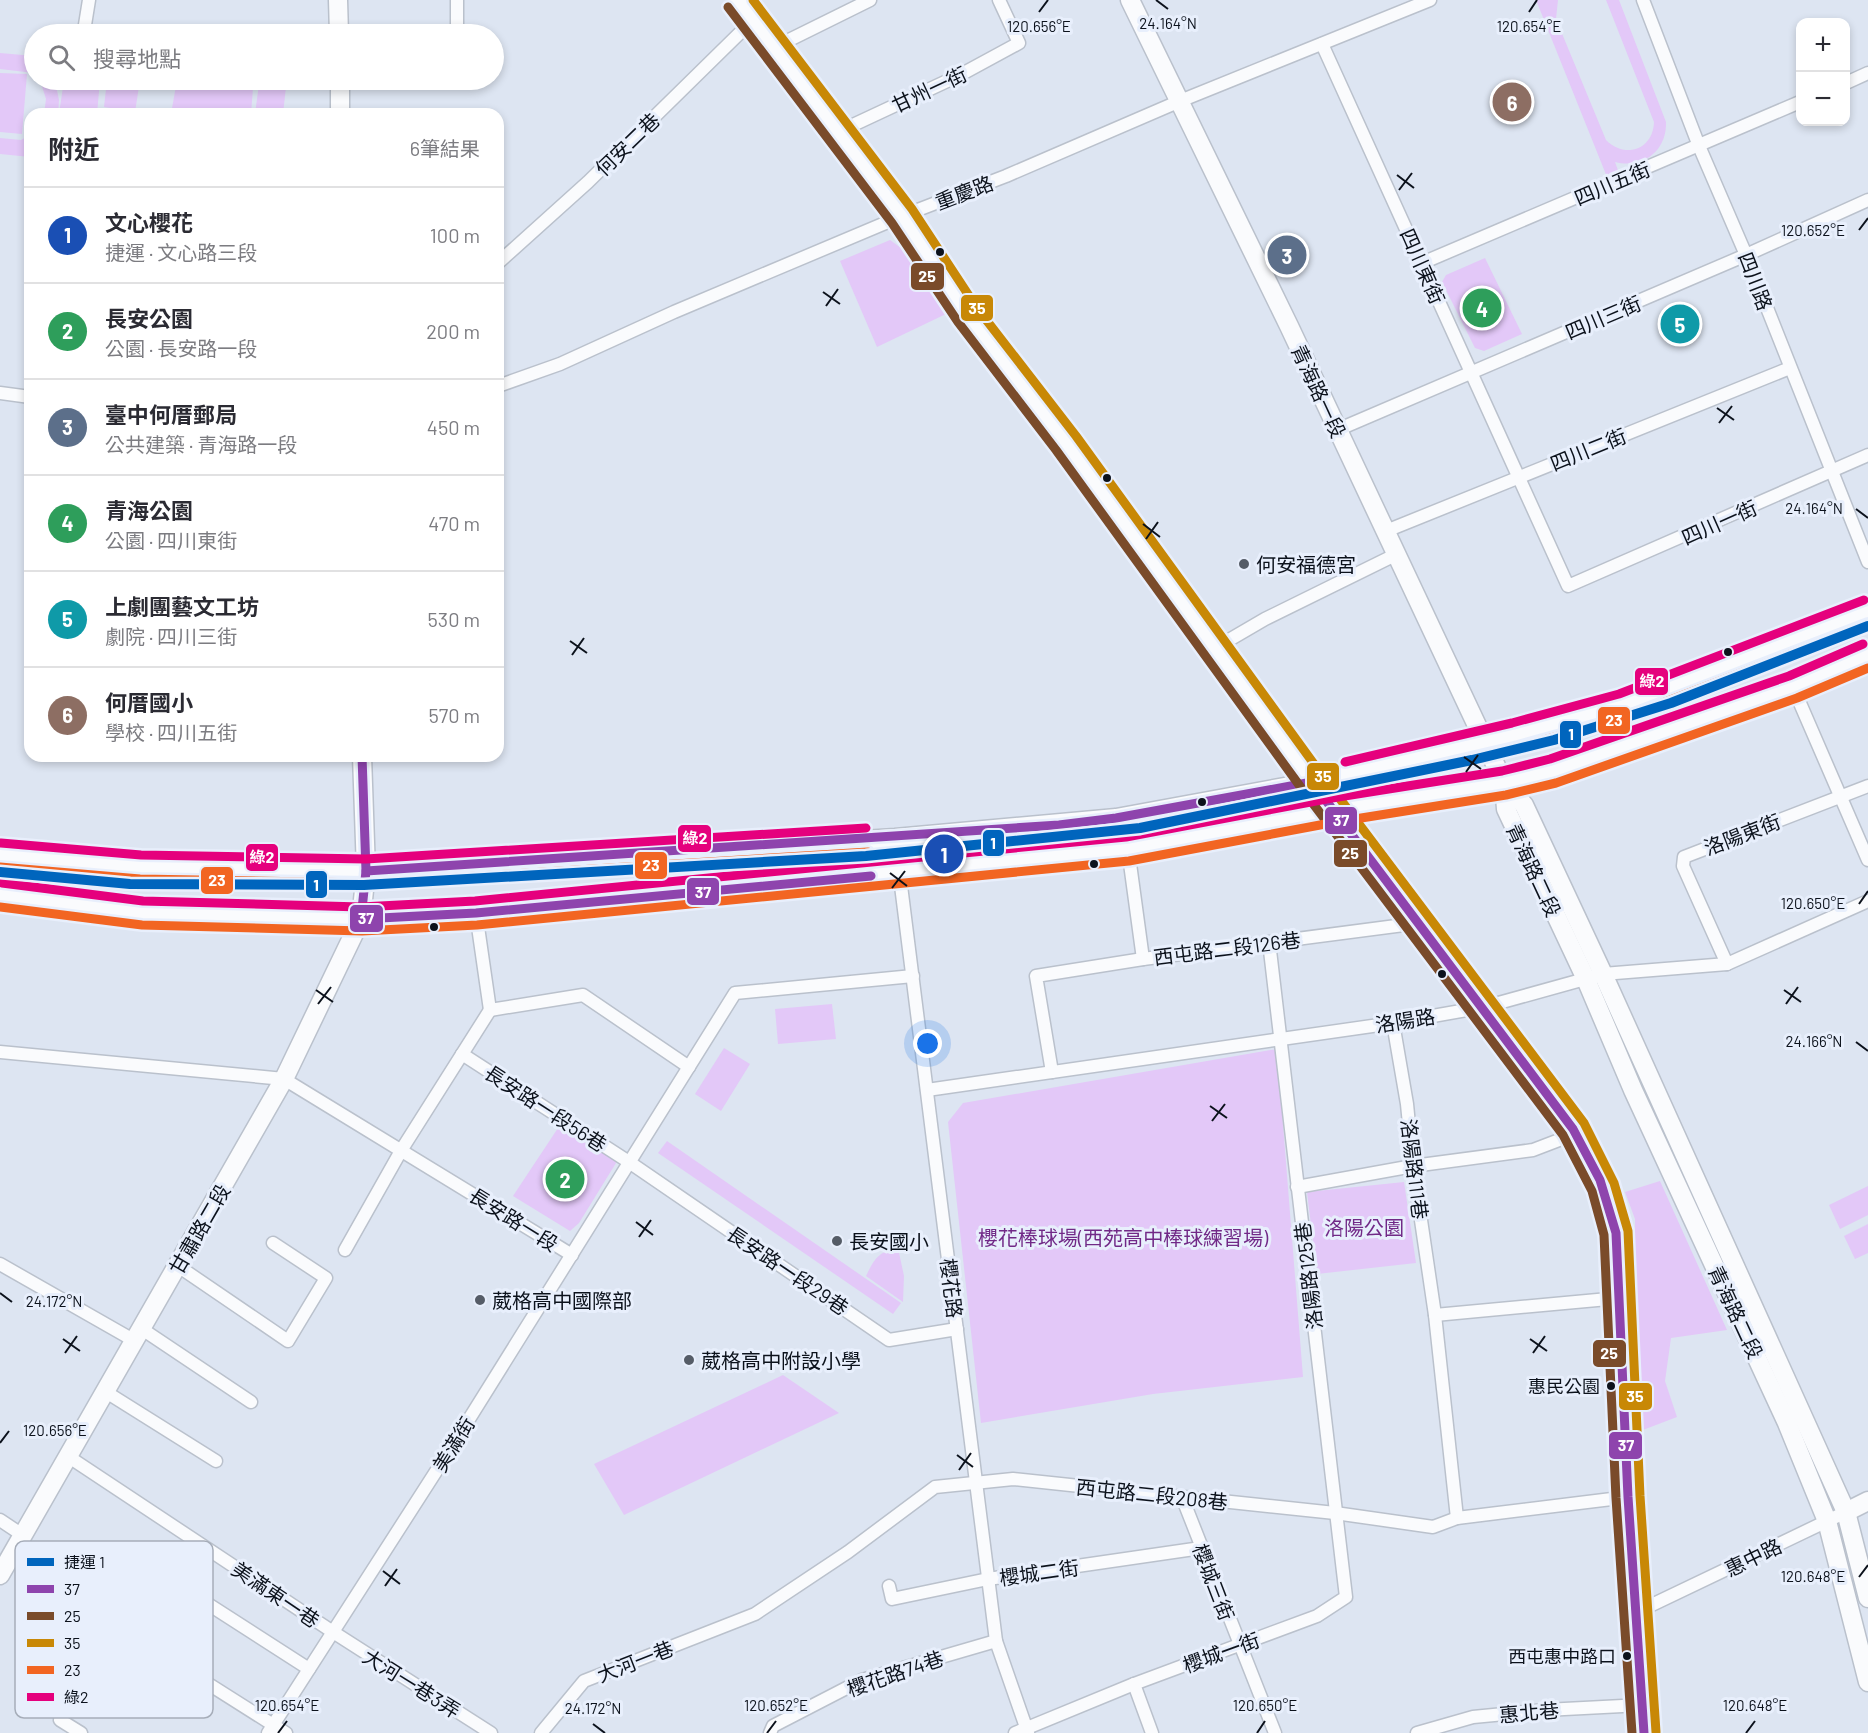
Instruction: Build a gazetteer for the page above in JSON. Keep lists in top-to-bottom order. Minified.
{"streets":{"main road":["青海路一段","青海路二段","甘肅路二段","惠中路"],"street":["甘州一街","何安二巷","四川五街","重慶路","四川東街","四川路","四川三街","四川二街","四川一街","洛陽東街","西屯路二段126巷","洛陽路","長安路一段56巷","洛陽路111巷","長安路一段","長安路一段29巷","洛陽路125巷","櫻花路","美滿街","西屯路二段208巷","櫻城二街","櫻城三街","美滿東一巷","櫻城一街","大河一巷","櫻花路74巷","大河一巷3弄","惠北巷"]},"crossings":[["四川五街","四川東街"],["四川五街","四川路"],["重慶路","四川東街"],["重慶路","青海路一段"],["四川東街","四川三街"],["四川東街","四川二街"],["四川東街","四川一街"],["四川路","四川三街"],["四川路","四川二街"],["四川路","四川一街"],["四川三街","青海路一段"],["青海路一段","四川二街"],["青海路一段","青海路二段"],["洛陽東街","洛陽路"],["青海路二段","洛陽路"],["青海路二段","惠中路"],["西屯路二段126巷","洛陽路"],["西屯路二段126巷","洛陽路125巷"],["洛陽路","洛陽路111巷"],["洛陽路","洛陽路125巷"],["洛陽路","櫻花路"],["長安路一段56巷","長安路一段"],["長安路一段56巷","長安路一段29巷"],["洛陽路111巷","西屯路二段208巷"],["長安路一段","甘肅路二段"],["長安路一段","長安路一段29巷"],["長安路一段","櫻花路"],["長安路一段","美滿街"],["甘肅路二段","美滿東一巷"],["長安路一段29巷","櫻花路"],["洛陽路125巷","西屯路二段208巷"],["洛陽路125巷","櫻城一街"],["櫻花路","西屯路二段208巷"],["櫻花路","櫻城二街"],["櫻花路","櫻城一街"],["櫻花路","櫻花路74巷"],["美滿街","美滿東一巷"],["美滿街","大河一巷3弄"],["西屯路二段208巷","櫻城三街"],["西屯路二段208巷","櫻城一街"],["西屯路二段208巷","大河一巷"],["櫻城二街","櫻城三街"],["櫻城三街","櫻城一街"],["美滿東一巷","大河一巷3弄"]],"parks":["洛陽公園","櫻花棒球場(西苑高中棒球練習場)"],"places":["何安福德宮","長安國小","葳格高中國際部","葳格高中附設小學","惠民公園","西屯惠中路口"],"lines":["transit line 35","transit line 25","transit line 綠2","transit line 23","metro line 1","transit line 37"],"legend":["捷運 1","37","25","35","23","綠2"],"page":{"map_buttons":["+","−"],"search":"搜尋地點","pins":["6","3","4","5","1","2"],"heading":["附近","6筆結果"],"list":[{"mark":"1","name":"文心櫻花","note":"捷運 · 文心路三段","value":"100 m"},{"mark":"2","name":"長安公園","note":"公園 · 長安路一段","value":"200 m"},{"mark":"3","name":"臺中何厝郵局","note":"公共建築 · 青海路一段","value":"450 m"},{"mark":"4","name":"青海公園","note":"公園 · 四川東街","value":"470 m"},{"mark":"5","name":"上劇團藝文工坊","note":"劇院 · 四川三街","value":"530 m"},{"mark":"6","name":"何厝國小","note":"學校 · 四川五街","value":"570 m"}]},"coordinates":["24.164°N","120.656°E","120.654°E","120.652°E","120.650°E","24.166°N","24.172°N","120.648°E"]}
